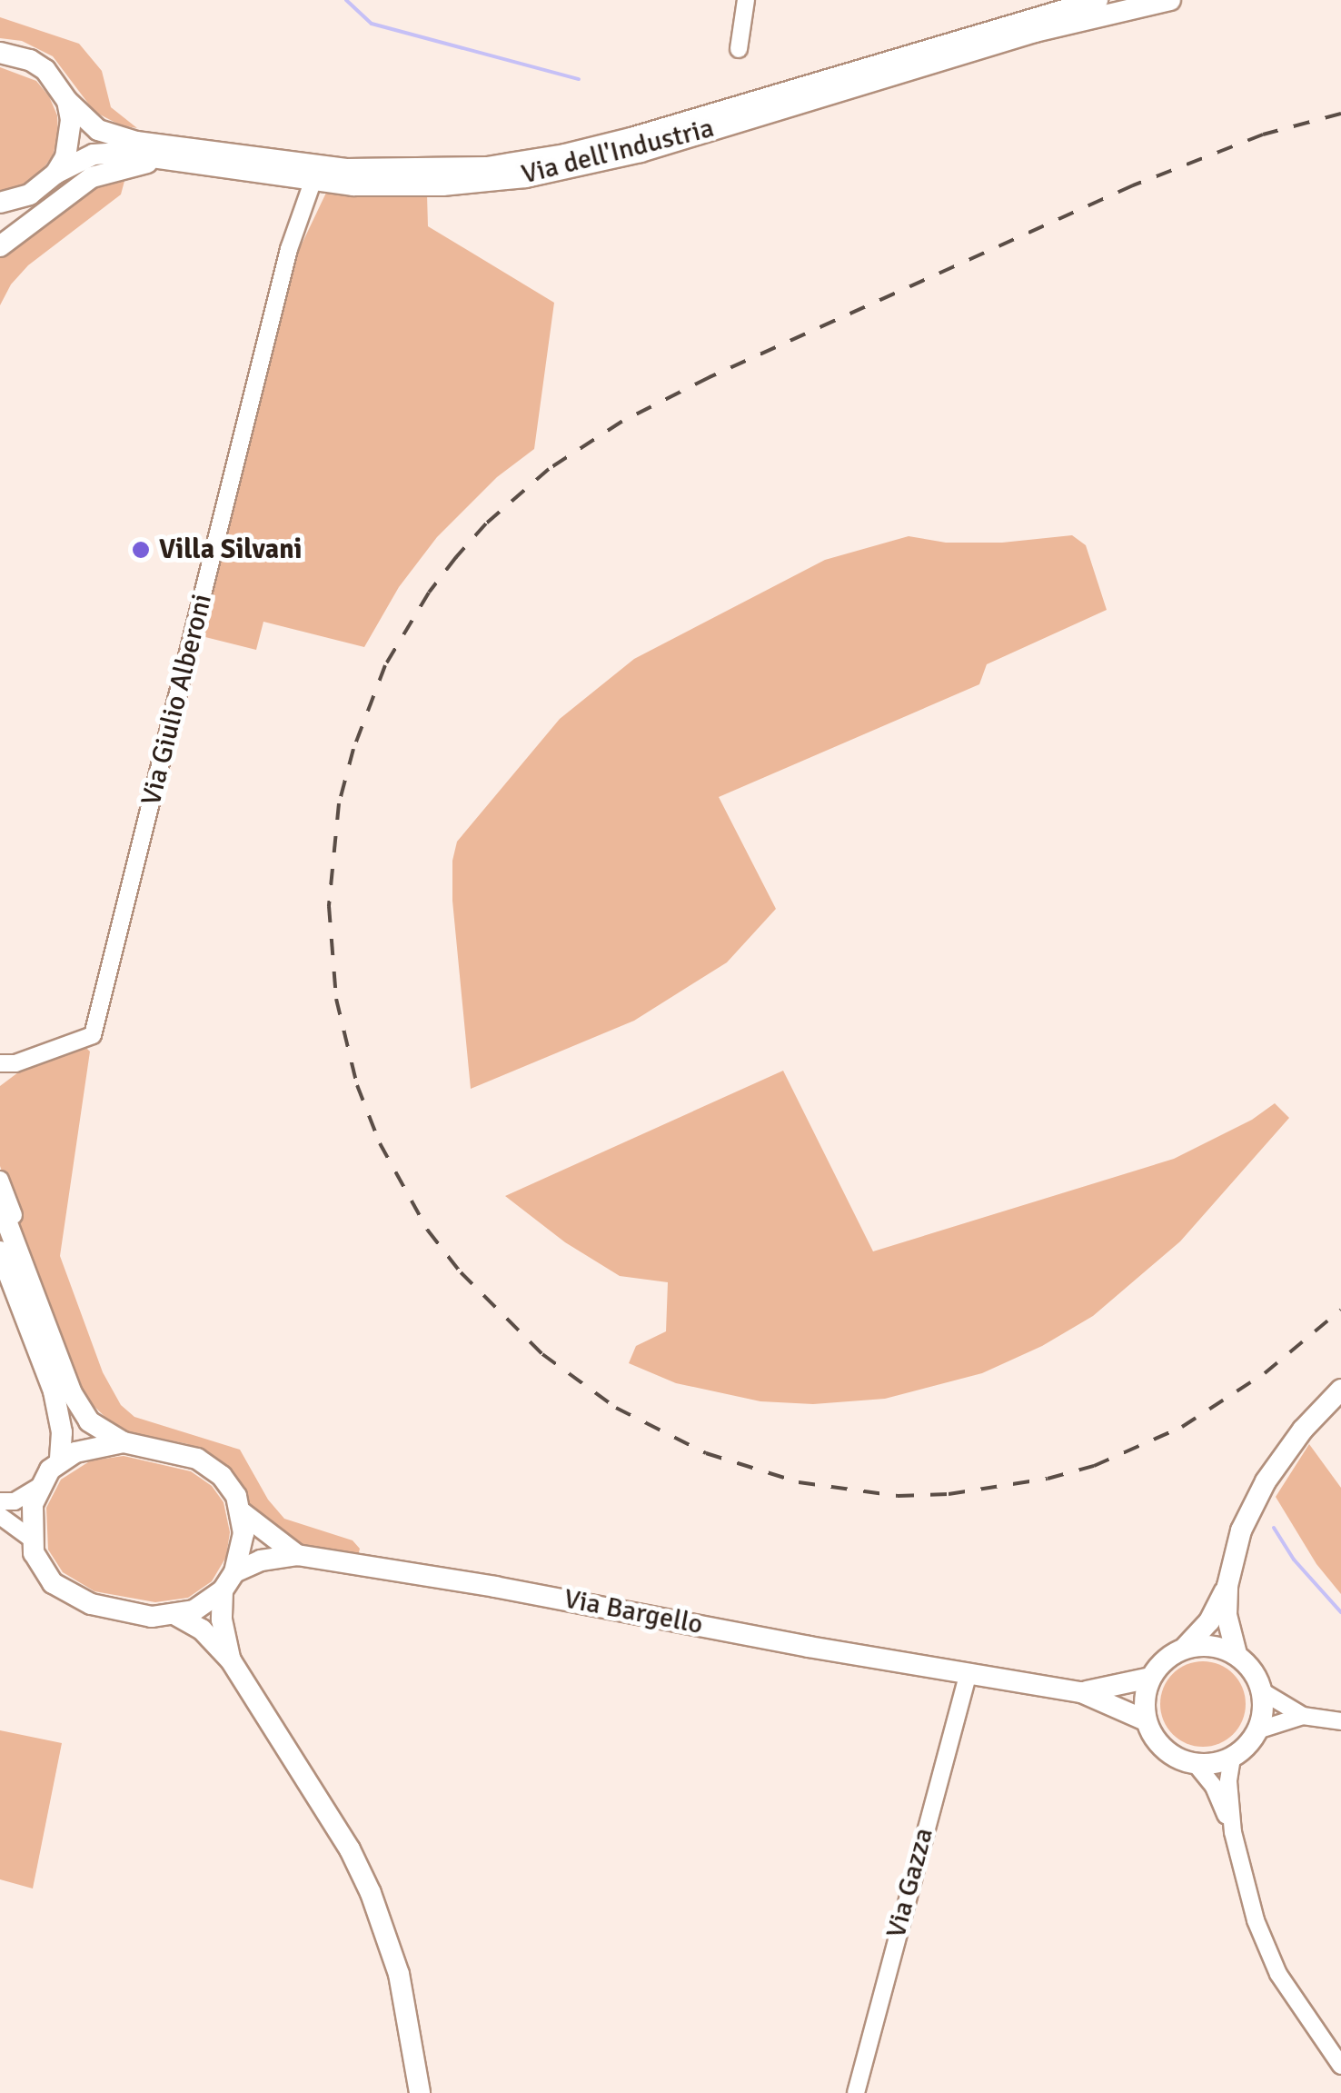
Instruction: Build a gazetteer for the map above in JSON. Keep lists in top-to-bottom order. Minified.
{"streets":{"main road":["Via dell'Industria","Via Bargello"],"street":["Via Giulio Alberoni","Via Gazza"]},"crossings":[["Via dell'Industria","Via Giulio Alberoni"],["Via Bargello","Via Gazza"]],"places":["Villa Silvani"]}
